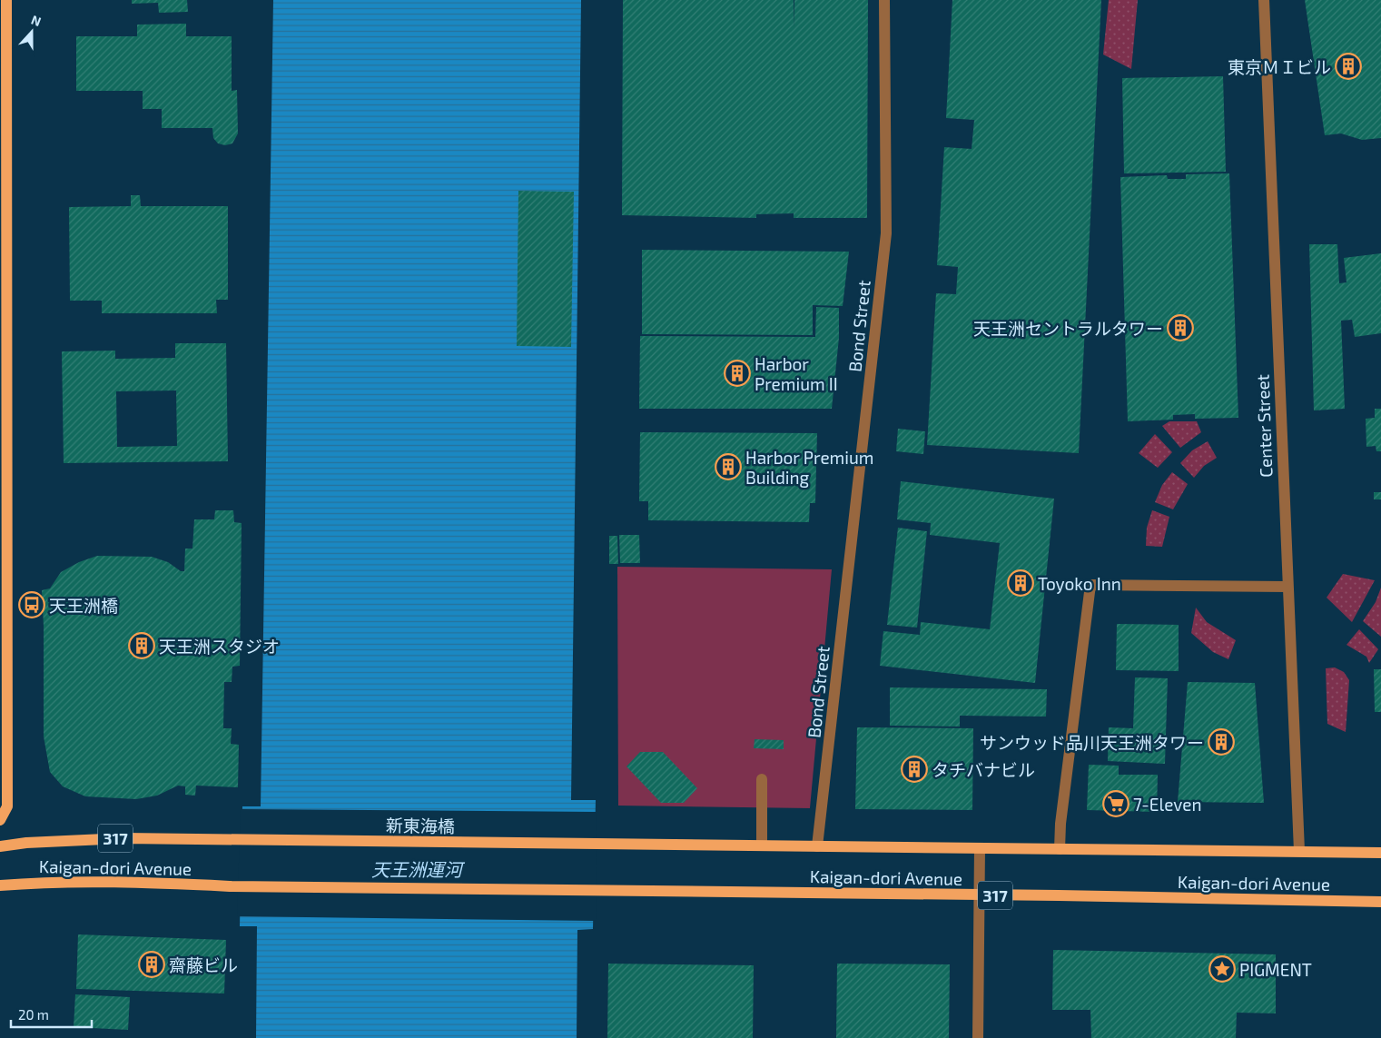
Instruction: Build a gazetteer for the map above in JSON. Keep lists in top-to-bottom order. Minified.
{"streets":{"main road":["新東海橋","317","Kaigan-dori Avenue"],"street":["Bond Street","Center Street"]},"crossings":[["Bond Street","Kaigan-dori Avenue"],["Center Street","Kaigan-dori Avenue"],["新東海橋","Kaigan-dori Avenue"]],"water":["天王洲運河"],"places":{"building":["東京ＭＩビル","天王洲セントラルタワー","Harbor Premium II","Harbor Premium Building","Toyoko Inn","天王洲スタジオ","サンウッド品川天王洲タワー","タチバナビル","齋藤ビル"],"bus stop":["天王洲橋"],"supermarket":["7-Eleven"],"place":["PIGMENT"]},"scale_bar":"20 m","north":"top"}
